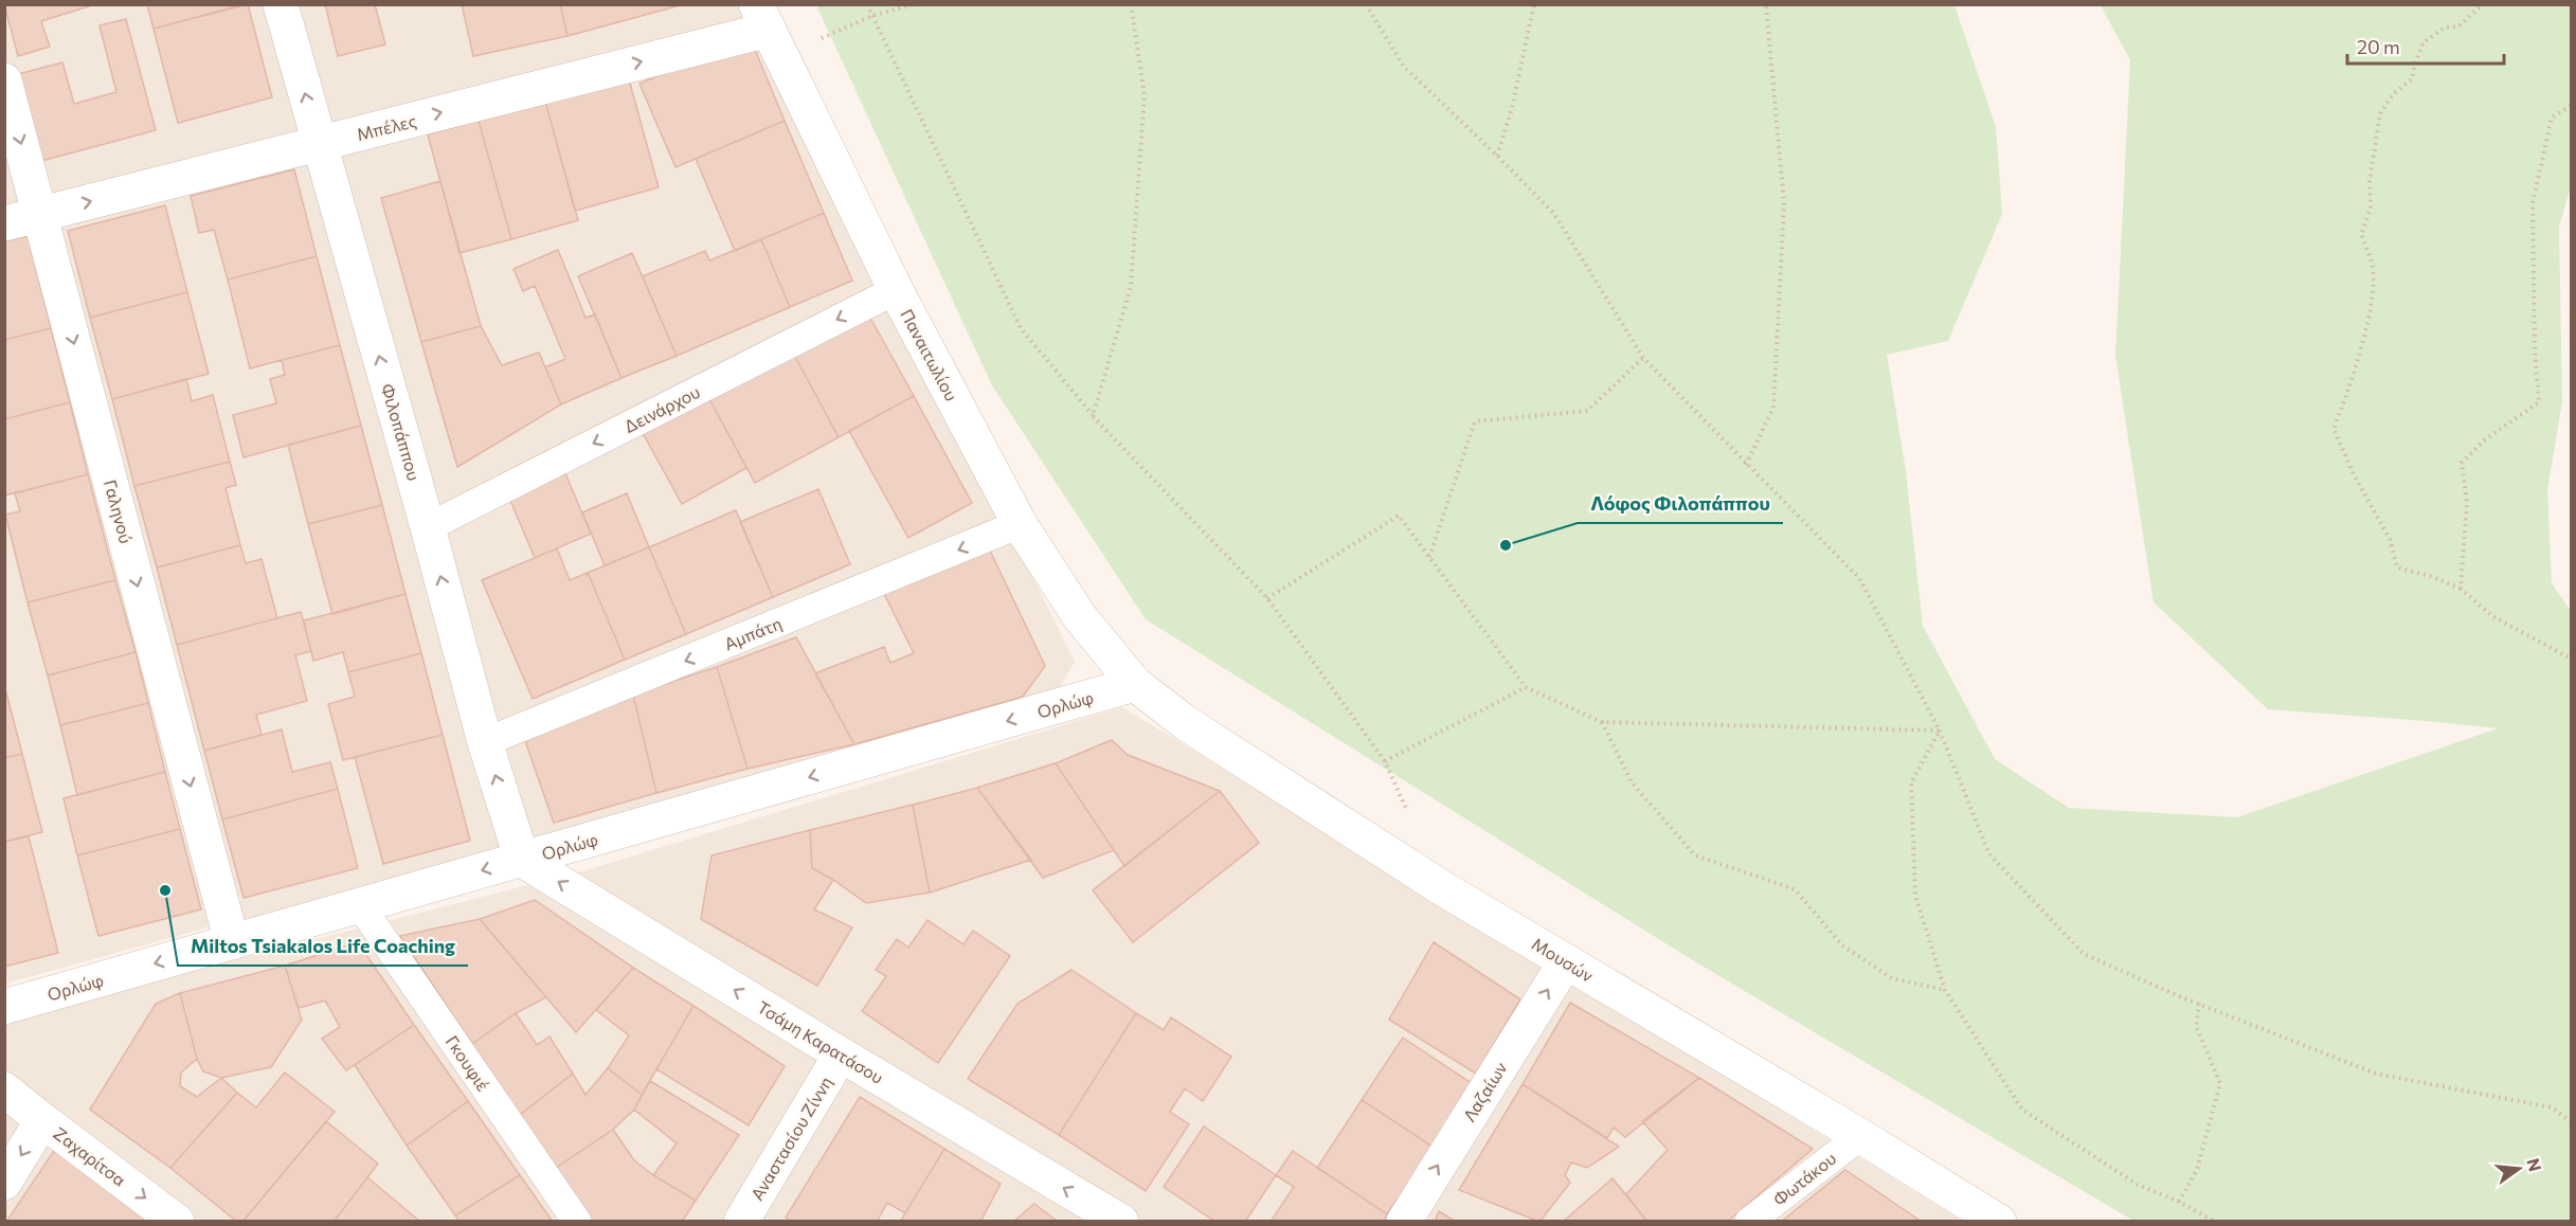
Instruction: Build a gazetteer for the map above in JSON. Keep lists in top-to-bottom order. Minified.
{"streets":{"street":["Μπέλες","Παναιτωλίου","Φιλοπάππου","Γαληνού","Ορλώφ","Μουσών","Τσάμη Καρατάσου","Λαζαίων","Αναστασίου Ζίννη","Ζαχαρίτσα"],"lane":["Δεινάρχου","Αμπάτη","Γκουφιέ","Φωτάκου"]},"crossings":[["Μπέλες","Παναιτωλίου"],["Μπέλες","Φιλοπάππου"],["Μπέλες","Γαληνού"],["Παναιτωλίου","Δεινάρχου"],["Παναιτωλίου","Αμπάτη"],["Παναιτωλίου","Ορλώφ"],["Παναιτωλίου","Μουσών"],["Δεινάρχου","Φιλοπάππου"],["Φιλοπάππου","Αμπάτη"],["Φιλοπάππου","Ορλώφ"],["Φιλοπάππου","Τσάμη Καρατάσου"],["Γαληνού","Ορλώφ"],["Ορλώφ","Μουσών"],["Ορλώφ","Τσάμη Καρατάσου"],["Ορλώφ","Γκουφιέ"],["Μουσών","Λαζαίων"],["Μουσών","Φωτάκου"],["Τσάμη Καρατάσου","Αναστασίου Ζίννη"]],"one_way":["Μπέλες","Δεινάρχου","Φιλοπάππου","Γαληνού","Αμπάτη","Ορλώφ","Τσάμη Καρατάσου","Λαζαίων","Ζαχαρίτσα"],"places":["Λόφος Φιλοπάππου","Miltos Tsiakalos Life Coaching"],"scale_bar":"20 m","north":"right"}
